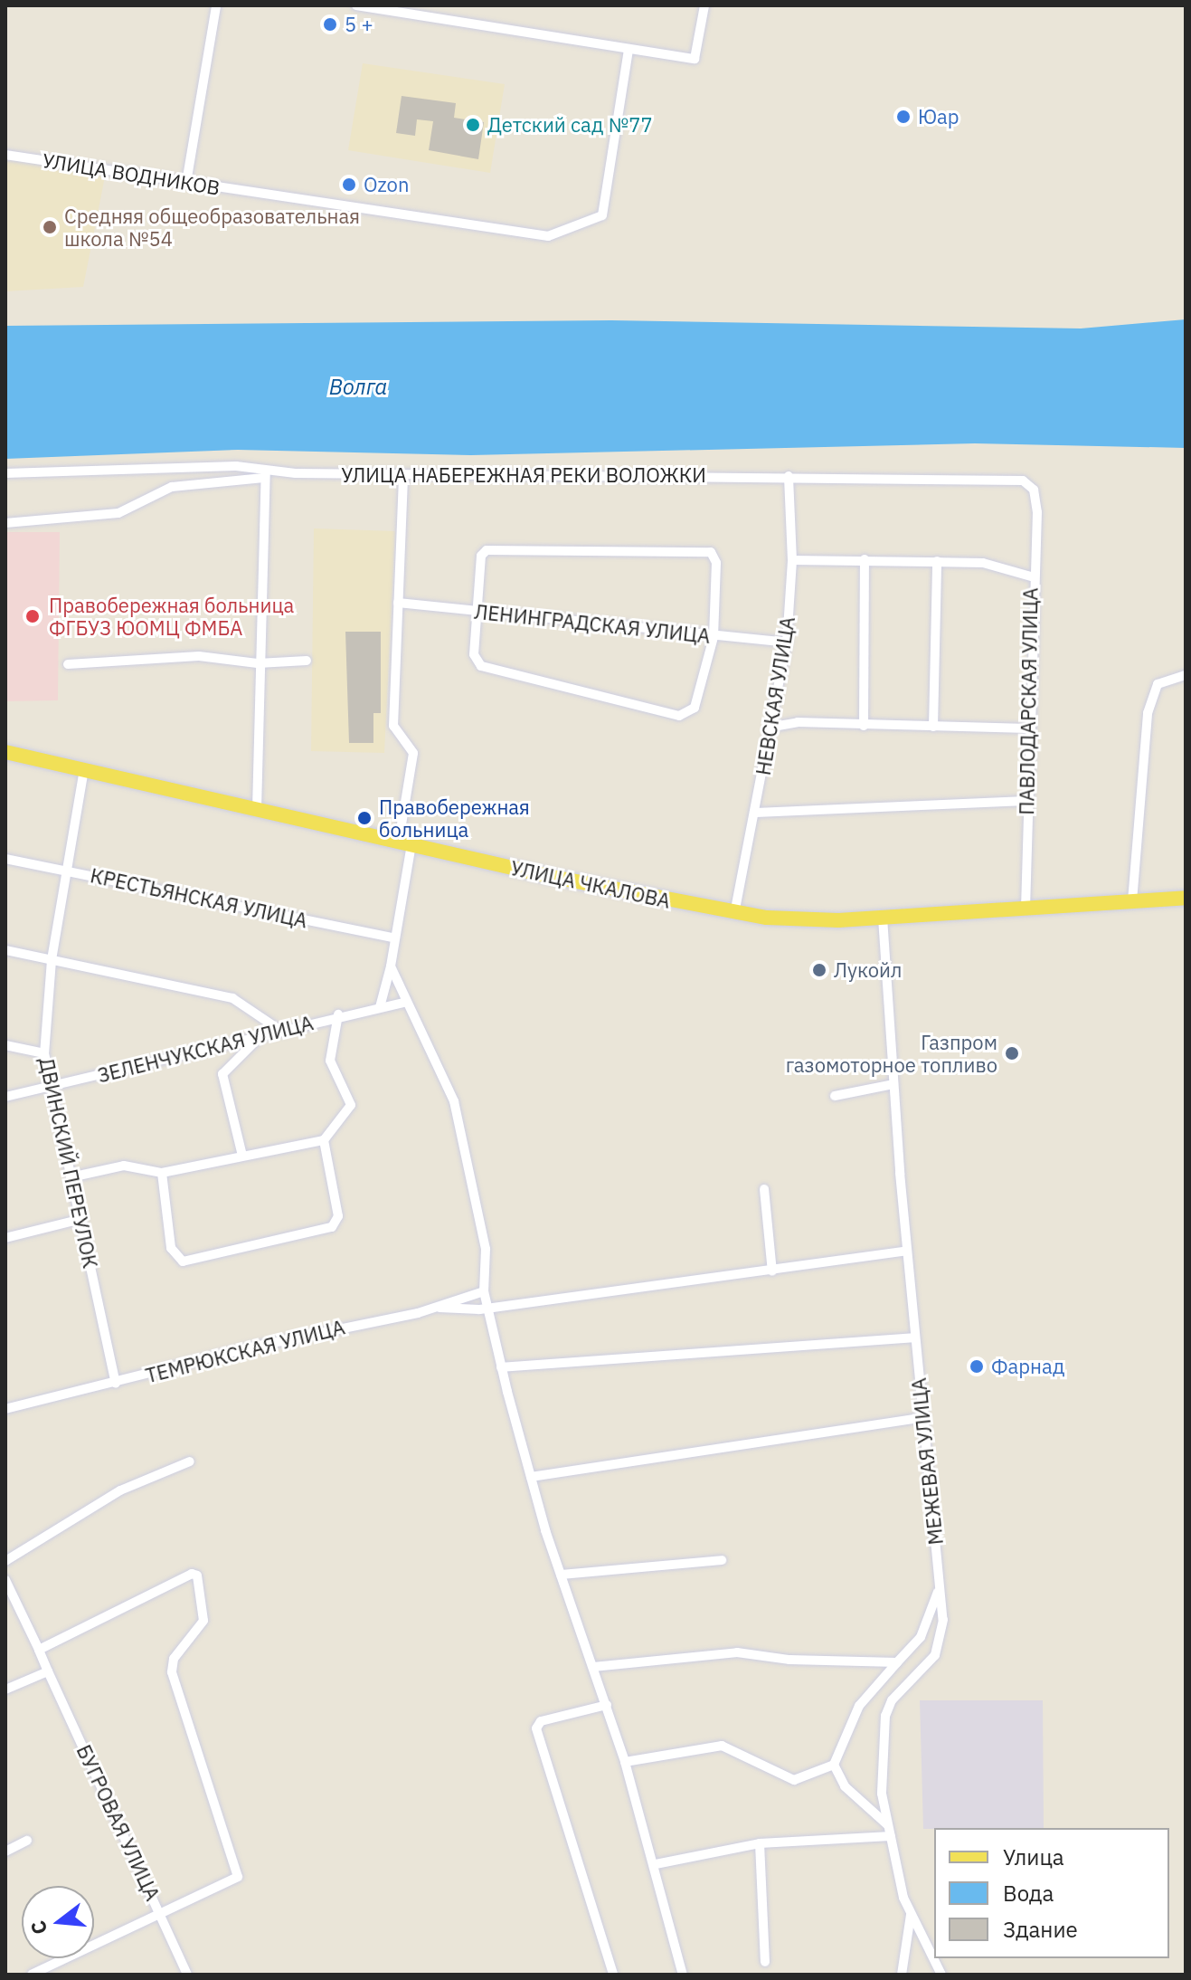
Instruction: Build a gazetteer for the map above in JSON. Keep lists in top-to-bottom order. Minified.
{"streets":{"main road":["УЛИЦА ЧКАЛОВА"],"street":["УЛИЦА ВОДНИКОВ","УЛИЦА НАБЕРЕЖНАЯ РЕКИ ВОЛОЖКИ","ЛЕНИНГРАДСКАЯ УЛИЦА","НЕВСКАЯ УЛИЦА","ПАВЛОДАРСКАЯ УЛИЦА","КРЕСТЬЯНСКАЯ УЛИЦА","ЗЕЛЕНЧУКСКАЯ УЛИЦА","ДВИНСКИЙ ПЕРЕУЛОК","ТЕМРЮКСКАЯ УЛИЦА","МЕЖЕВАЯ УЛИЦА","БУГРОВАЯ УЛИЦА"]},"crossings":[["УЛИЦА НАБЕРЕЖНАЯ РЕКИ ВОЛОЖКИ","НЕВСКАЯ УЛИЦА"],["УЛИЦА НАБЕРЕЖНАЯ РЕКИ ВОЛОЖКИ","ПАВЛОДАРСКАЯ УЛИЦА"],["ЛЕНИНГРАДСКАЯ УЛИЦА","НЕВСКАЯ УЛИЦА"],["НЕВСКАЯ УЛИЦА","УЛИЦА ЧКАЛОВА"],["ПАВЛОДАРСКАЯ УЛИЦА","УЛИЦА ЧКАЛОВА"],["УЛИЦА ЧКАЛОВА","ДВИНСКИЙ ПЕРЕУЛОК"],["УЛИЦА ЧКАЛОВА","МЕЖЕВАЯ УЛИЦА"],["КРЕСТЬЯНСКАЯ УЛИЦА","ДВИНСКИЙ ПЕРЕУЛОК"],["ЗЕЛЕНЧУКСКАЯ УЛИЦА","ДВИНСКИЙ ПЕРЕУЛОК"],["ДВИНСКИЙ ПЕРЕУЛОК","ТЕМРЮКСКАЯ УЛИЦА"]],"water":["Волга"],"places":["5 +","Юар","Детский сад №77","Ozon","Средняя общеобразовательная школа №54","Правобережная больница ФГБУЗ ЮОМЦ ФМБА","Правобережная больница","Лукойл","Газпром газомоторное топливо","Фарнад"],"legend":["Улица","Вода","Здание"],"north":"left"}
